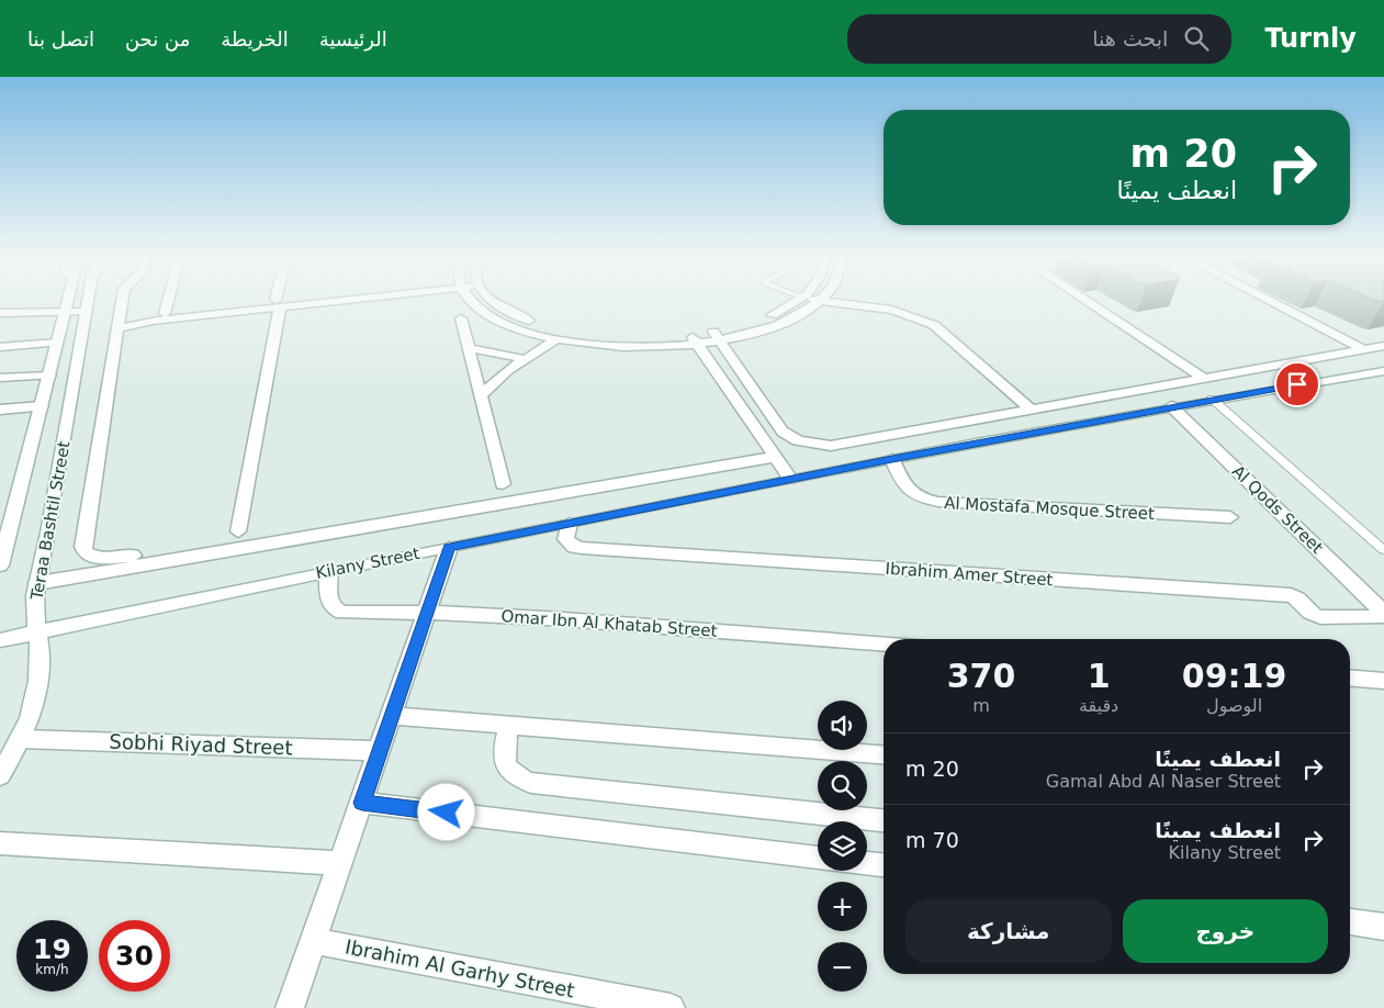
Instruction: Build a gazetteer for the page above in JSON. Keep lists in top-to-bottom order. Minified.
{"streets":{"street":["Al Mostafa Mosque Street","Al Qods Street","Teraa Bashtil Street","Kilany Street","Ibrahim Amer Street","Omar Ibn Al Khatab Street","Sobhi Riyad Street","Ibrahim Al Garhy Street"]},"crossings":[["Al Mostafa Mosque Street","Kilany Street"],["Al Qods Street","Kilany Street"],["Al Qods Street","Ibrahim Amer Street"],["Teraa Bashtil Street","Kilany Street"],["Teraa Bashtil Street","Sobhi Riyad Street"],["Kilany Street","Ibrahim Amer Street"],["Kilany Street","Omar Ibn Al Khatab Street"]],"page":{"header":"Turnly","search":"ابحث هنا","nav":["الرئيسية","الخريطة","من نحن","اتصل بنا"],"turn":["20 m","انعطف يمينًا"],"eta":["09:19","الوصول","1","دقيقة","370","m"],"map_buttons":["+","−"],"list":[{"name":"انعطف يمينًا","note":"Gamal Abd Al Naser Street","value":"20 m"},{"name":"انعطف يمينًا","note":"Kilany Street","value":"70 m"}],"buttons":["خروج","مشاركة"],"speed":"19 km/h","limit":"30"}}
